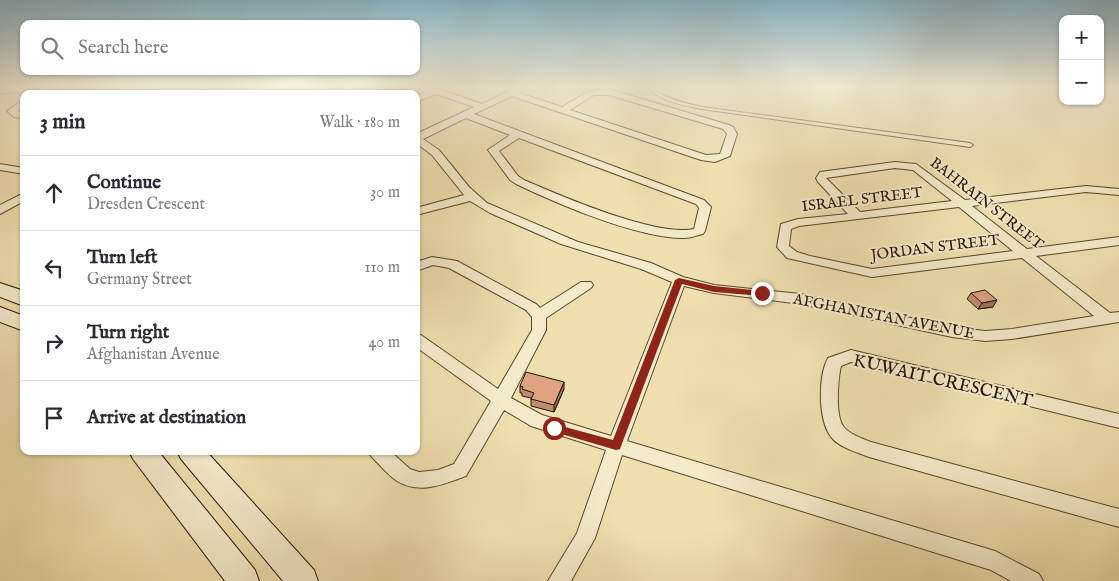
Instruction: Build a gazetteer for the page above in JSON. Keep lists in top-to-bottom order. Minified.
{"streets":{"street":["ISRAEL STREET","BAHRAIN STREET","JORDAN STREET","AFGHANISTAN AVENUE","KUWAIT CRESCENT"]},"crossings":[["ISRAEL STREET","BAHRAIN STREET"],["ISRAEL STREET","JORDAN STREET"],["BAHRAIN STREET","JORDAN STREET"],["BAHRAIN STREET","AFGHANISTAN AVENUE"]],"page":{"map_buttons":["+","−"],"search":"Search here","heading":["3 min","Walk · 180 m"],"list":[["Continue","Dresden Crescent","30 m"],["Turn left","Germany Street","110 m"],["Turn right","Afghanistan Avenue","40 m"],"Arrive at destination"]}}
